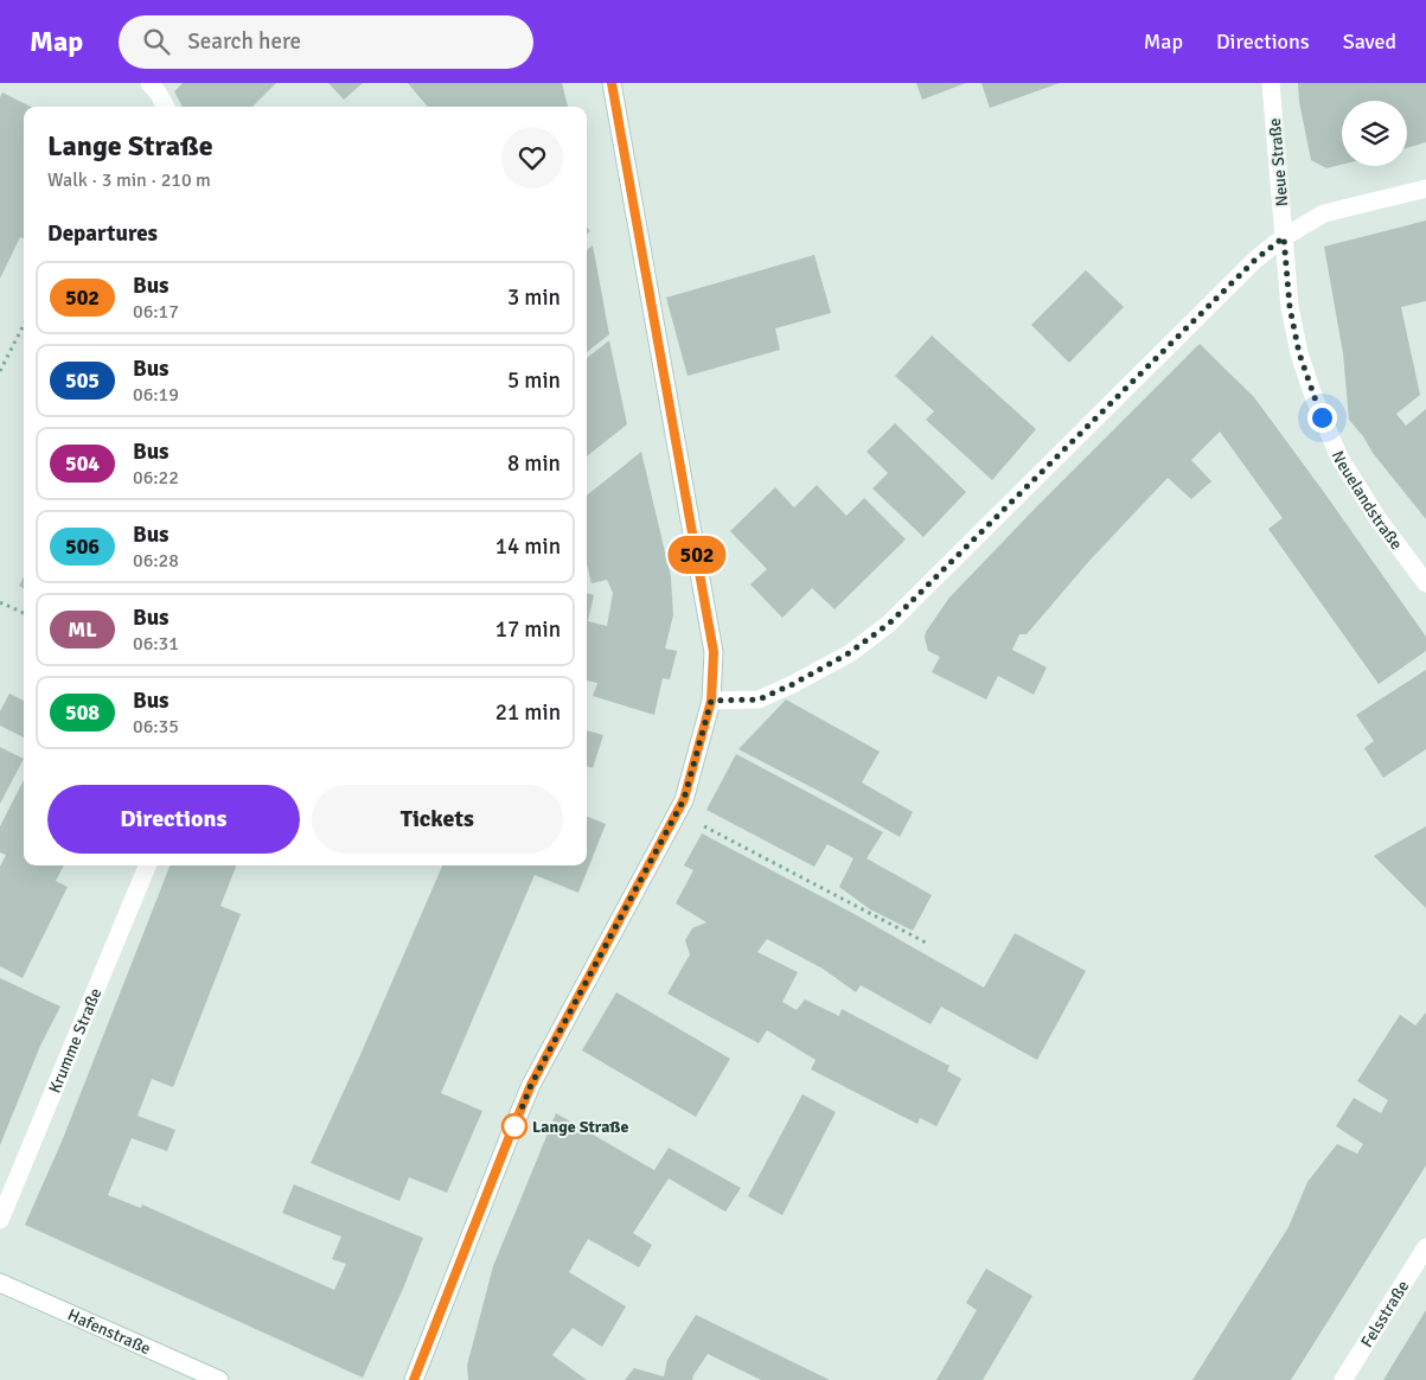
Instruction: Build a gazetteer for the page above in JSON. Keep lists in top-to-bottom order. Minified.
{"streets":{"street":["Neue Straße","Neuelandstraße","Krumme Straße","Felsstraße","Hafenstraße"]},"crossings":[["Neue Straße","Neuelandstraße"]],"places":["Lange Straße"],"lines":["bus line 502"],"page":{"header":"Map","search":"Search here","nav":["Map","Directions","Saved"],"on_map":"502","heading":[["Lange Straße","Walk · 3 min · 210 m"],"Departures"],"list":[{"mark":"502","name":"Bus","note":"06:17","value":"3 min"},{"mark":"505","name":"Bus","note":"06:19","value":"5 min"},{"mark":"504","name":"Bus","note":"06:22","value":"8 min"},{"mark":"506","name":"Bus","note":"06:28","value":"14 min"},{"mark":"ML","name":"Bus","note":"06:31","value":"17 min"},{"mark":"508","name":"Bus","note":"06:35","value":"21 min"}],"buttons":["Directions","Tickets"]}}
